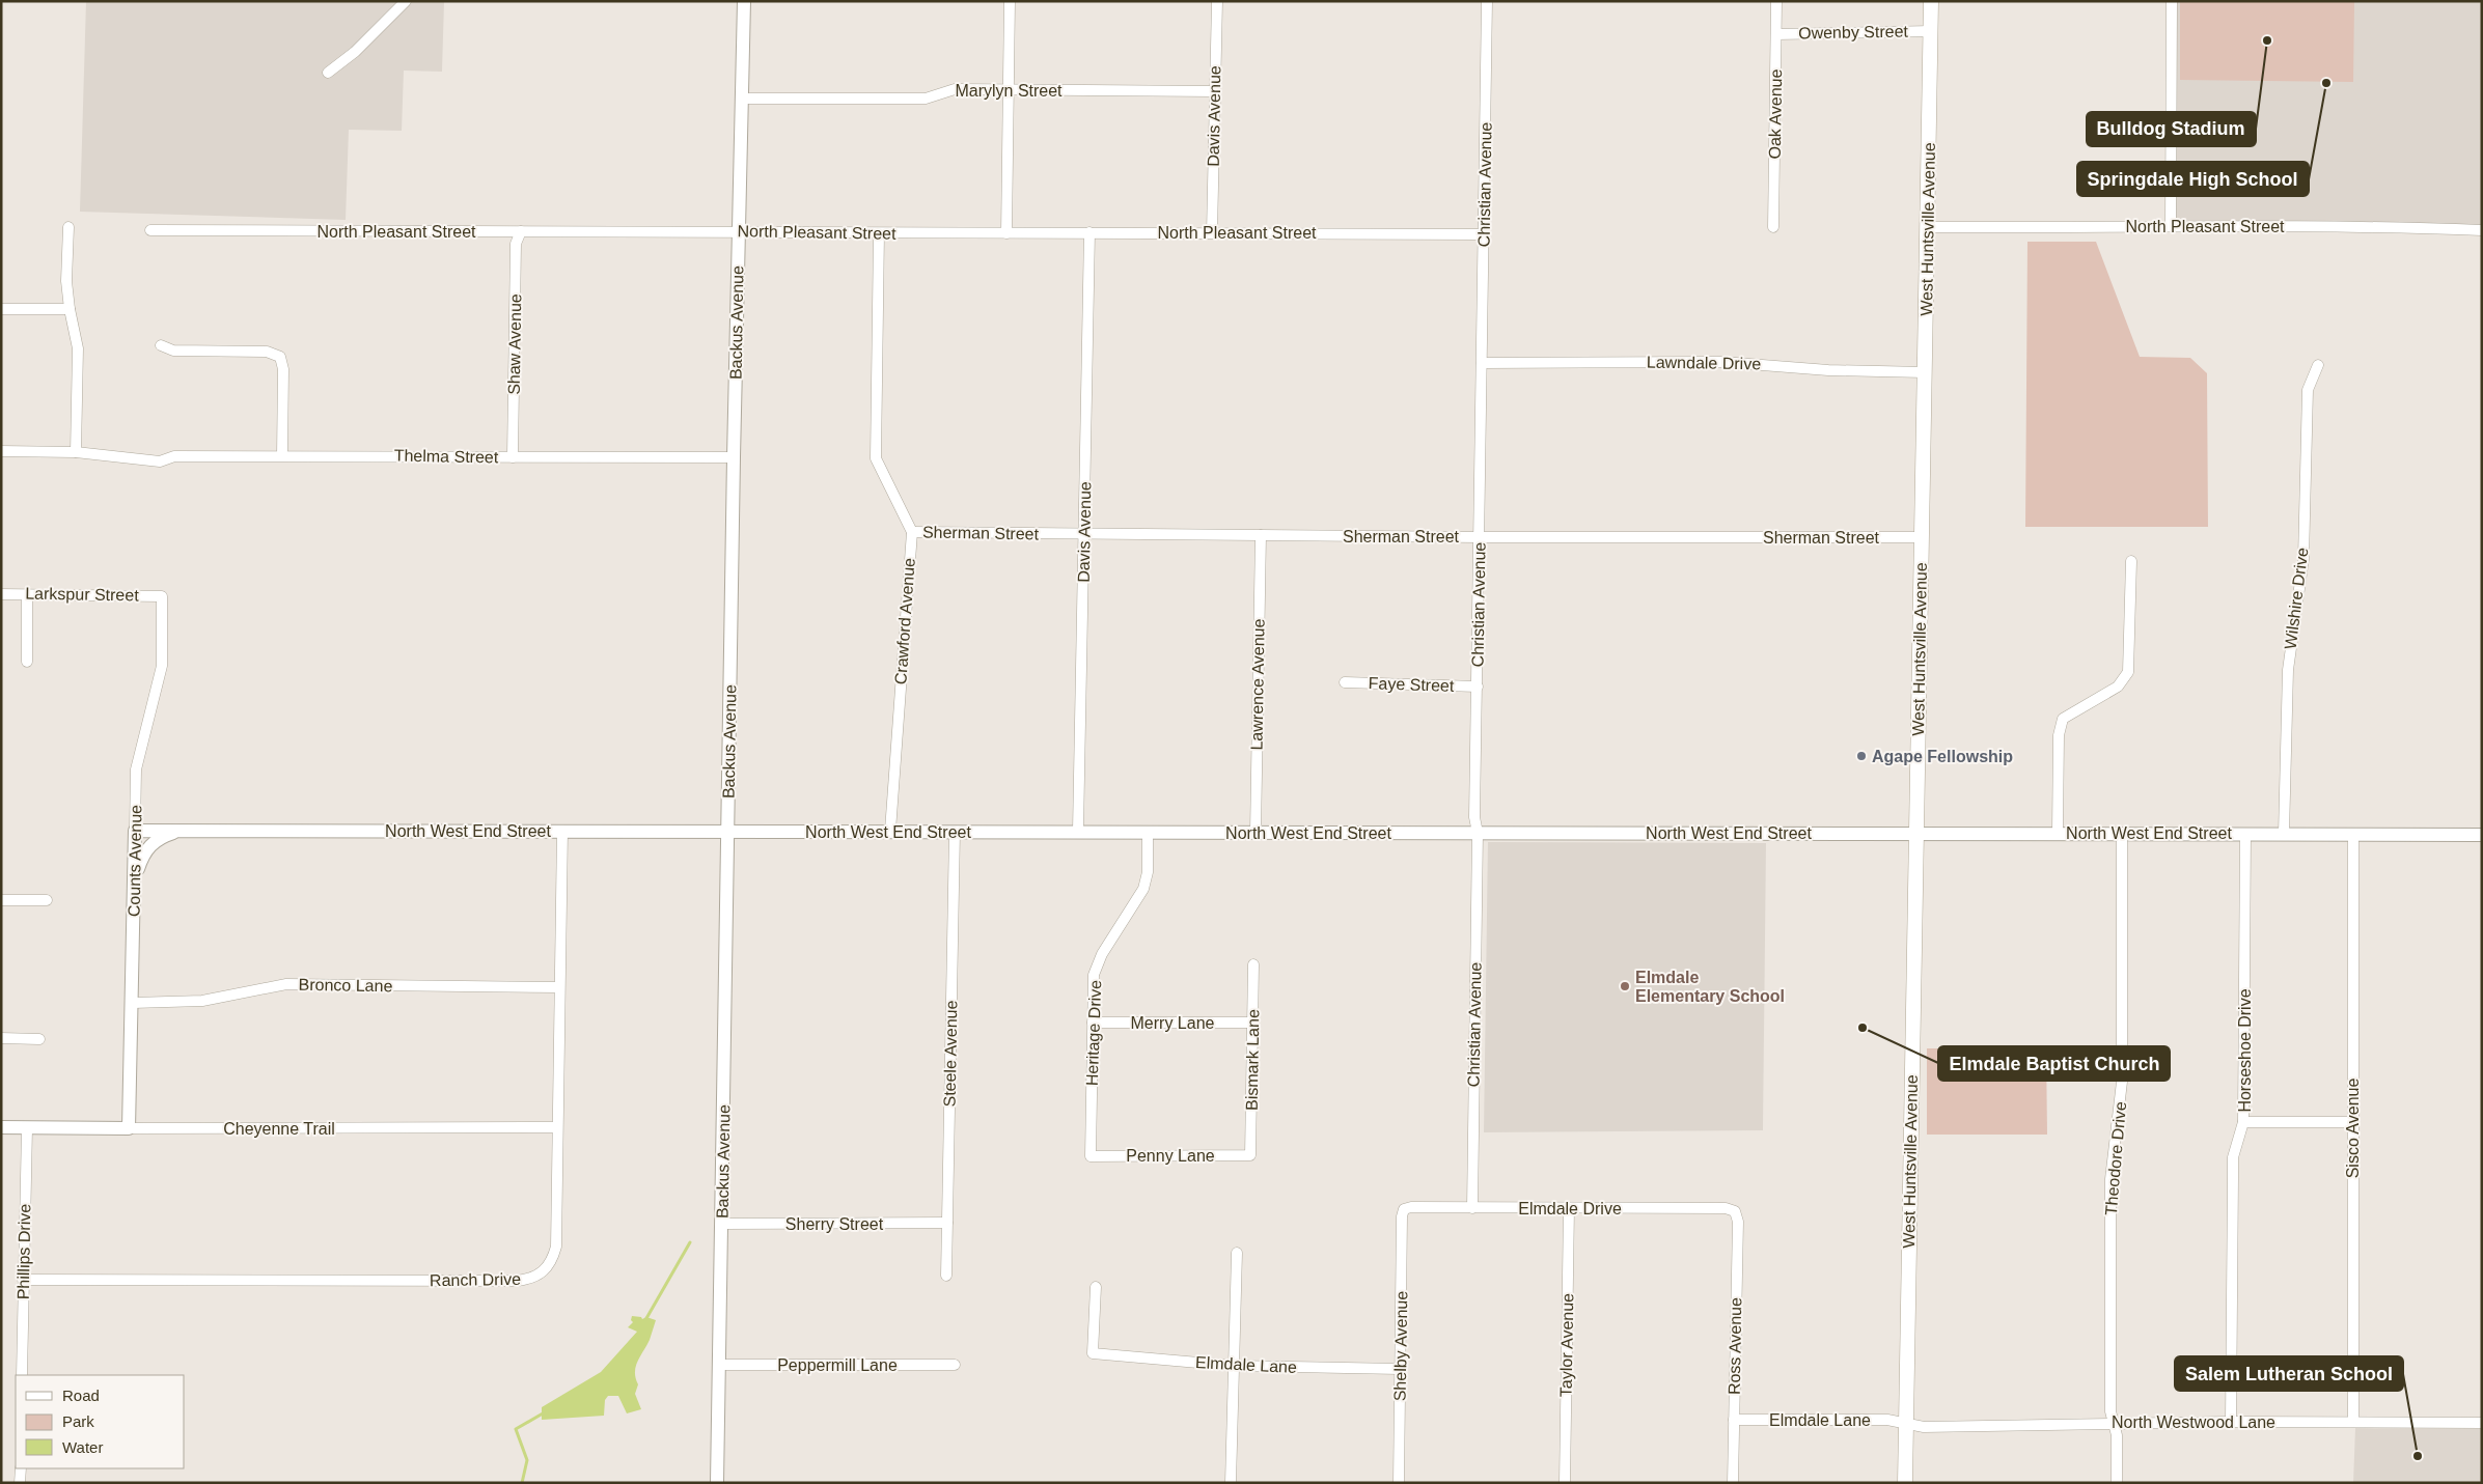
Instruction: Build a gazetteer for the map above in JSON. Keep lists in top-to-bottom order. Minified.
{"streets":{"main road":["West Huntsville Avenue"],"street":["Owenby Street","Marylyn Street","Oak Avenue","Davis Avenue","Christian Avenue","North Pleasant Street","Backus Avenue","Shaw Avenue","Lawndale Drive","Thelma Street","Sherman Street","Larkspur Street","Wilshire Drive","Crawford Avenue","Lawrence Avenue","Faye Street","North West End Street","Counts Avenue","Bronco Lane","Merry Lane","Heritage Drive","Horseshoe Drive","Steele Avenue","Bismark Lane","Cheyenne Trail","Sisco Avenue","Penny Lane","Theodore Drive","Elmdale Drive","Sherry Street","Phillips Drive","Ranch Drive","Taylor Avenue","Shelby Avenue","Ross Avenue","Peppermill Lane","Elmdale Lane","North Westwood Lane"]},"crossings":[["Owenby Street","Oak Avenue"],["Owenby Street","West Huntsville Avenue"],["Marylyn Street","Davis Avenue"],["Marylyn Street","Backus Avenue"],["Davis Avenue","North Pleasant Street"],["Davis Avenue","Sherman Street"],["Davis Avenue","North West End Street"],["Christian Avenue","North Pleasant Street"],["Christian Avenue","Lawndale Drive"],["Christian Avenue","Sherman Street"],["Christian Avenue","Faye Street"],["Christian Avenue","North West End Street"],["Christian Avenue","Elmdale Drive"],["North Pleasant Street","West Huntsville Avenue"],["North Pleasant Street","Backus Avenue"],["North Pleasant Street","Shaw Avenue"],["West Huntsville Avenue","Lawndale Drive"],["West Huntsville Avenue","Sherman Street"],["West Huntsville Avenue","North West End Street"],["West Huntsville Avenue","Elmdale Lane"],["West Huntsville Avenue","North Westwood Lane"],["Backus Avenue","Thelma Street"],["Backus Avenue","North West End Street"],["Backus Avenue","Sherry Street"],["Backus Avenue","Peppermill Lane"],["Shaw Avenue","Thelma Street"],["Sherman Street","Crawford Avenue"],["Sherman Street","Lawrence Avenue"],["Larkspur Street","Counts Avenue"],["Wilshire Drive","North West End Street"],["Crawford Avenue","North West End Street"],["Lawrence Avenue","North West End Street"],["North West End Street","Counts Avenue"],["North West End Street","Heritage Drive"],["North West End Street","Horseshoe Drive"],["North West End Street","Steele Avenue"],["North West End Street","Sisco Avenue"],["North West End Street","Theodore Drive"],["North West End Street","Ranch Drive"],["Counts Avenue","Bronco Lane"],["Counts Avenue","Cheyenne Trail"],["Bronco Lane","Ranch Drive"],["Merry Lane","Heritage Drive"],["Merry Lane","Bismark Lane"],["Heritage Drive","Penny Lane"],["Horseshoe Drive","North Westwood Lane"],["Steele Avenue","Sherry Street"],["Bismark Lane","Penny Lane"],["Cheyenne Trail","Phillips Drive"],["Cheyenne Trail","Ranch Drive"],["Sisco Avenue","North Westwood Lane"],["Theodore Drive","North Westwood Lane"],["Elmdale Drive","Taylor Avenue"],["Elmdale Drive","Shelby Avenue"],["Elmdale Drive","Ross Avenue"],["Phillips Drive","Ranch Drive"],["Shelby Avenue","Elmdale Lane"],["Ross Avenue","Elmdale Lane"],["Elmdale Lane","North Westwood Lane"]],"places":["Bulldog Stadium","Springdale High School","Agape Fellowship","Elmdale Elementary School","Elmdale Baptist Church","Salem Lutheran School"],"legend":["Road","Park","Water"]}
